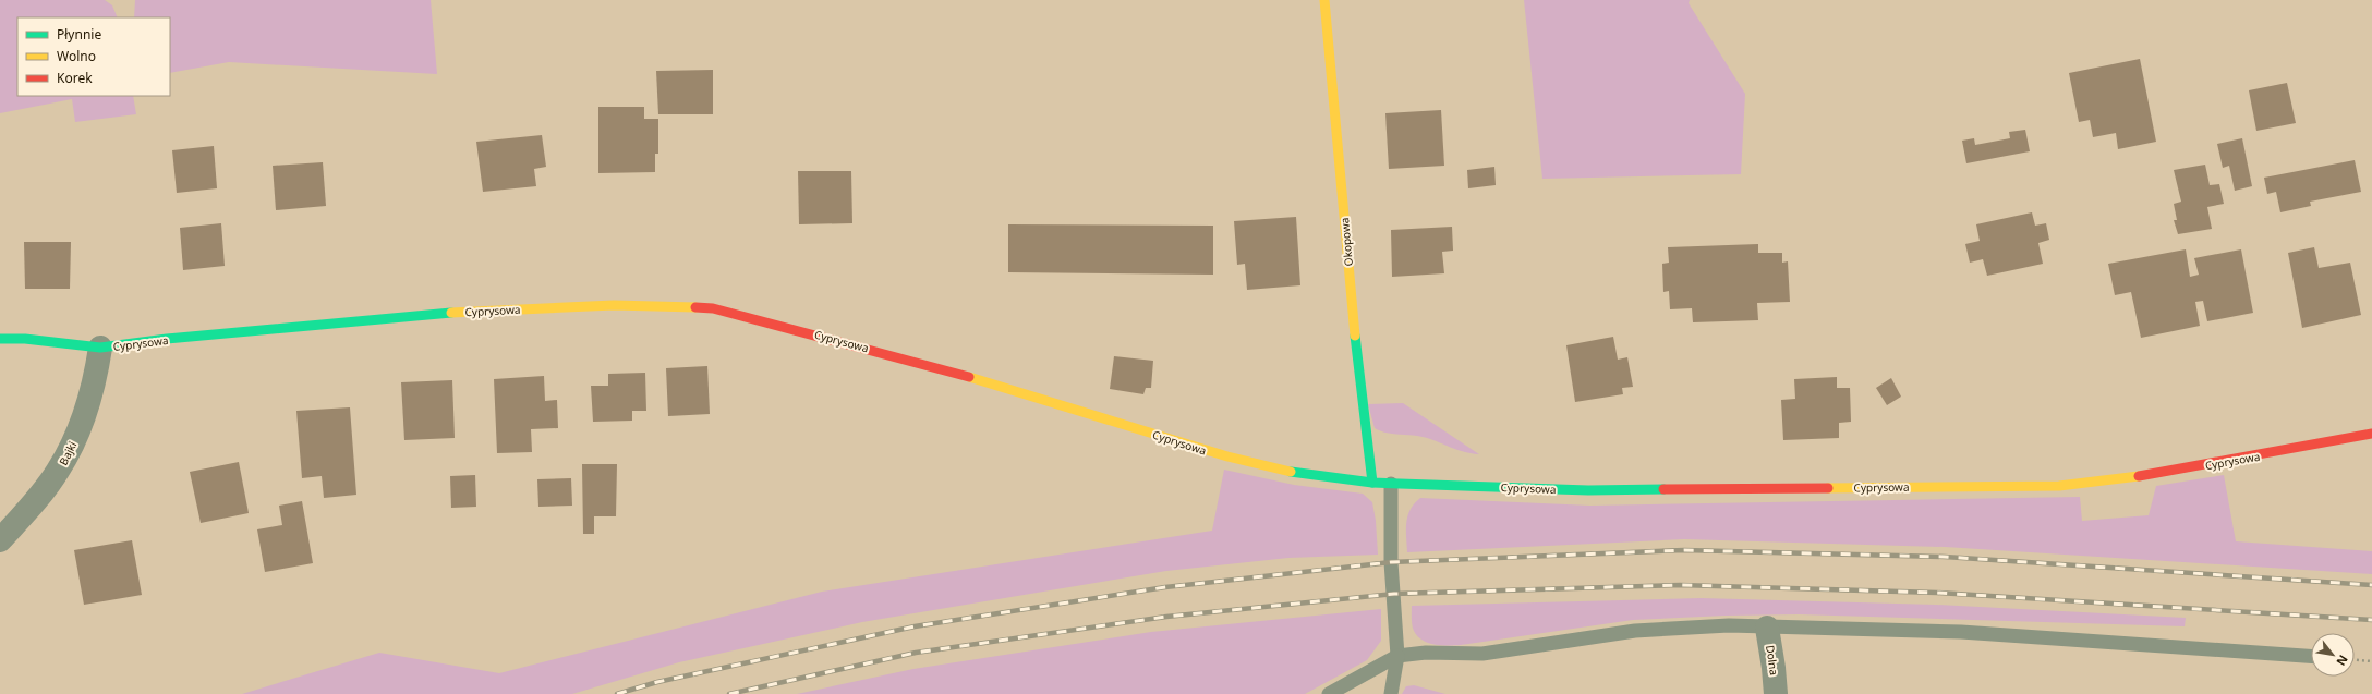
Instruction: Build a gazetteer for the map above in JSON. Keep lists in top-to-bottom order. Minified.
{"streets":{"street":["Okopowa","Cyprysowa","Bajki","Dolna"]},"crossings":[["Okopowa","Cyprysowa"],["Cyprysowa","Bajki"]],"legend":["Płynnie","Wolno","Korek"],"north":"bottom right"}
